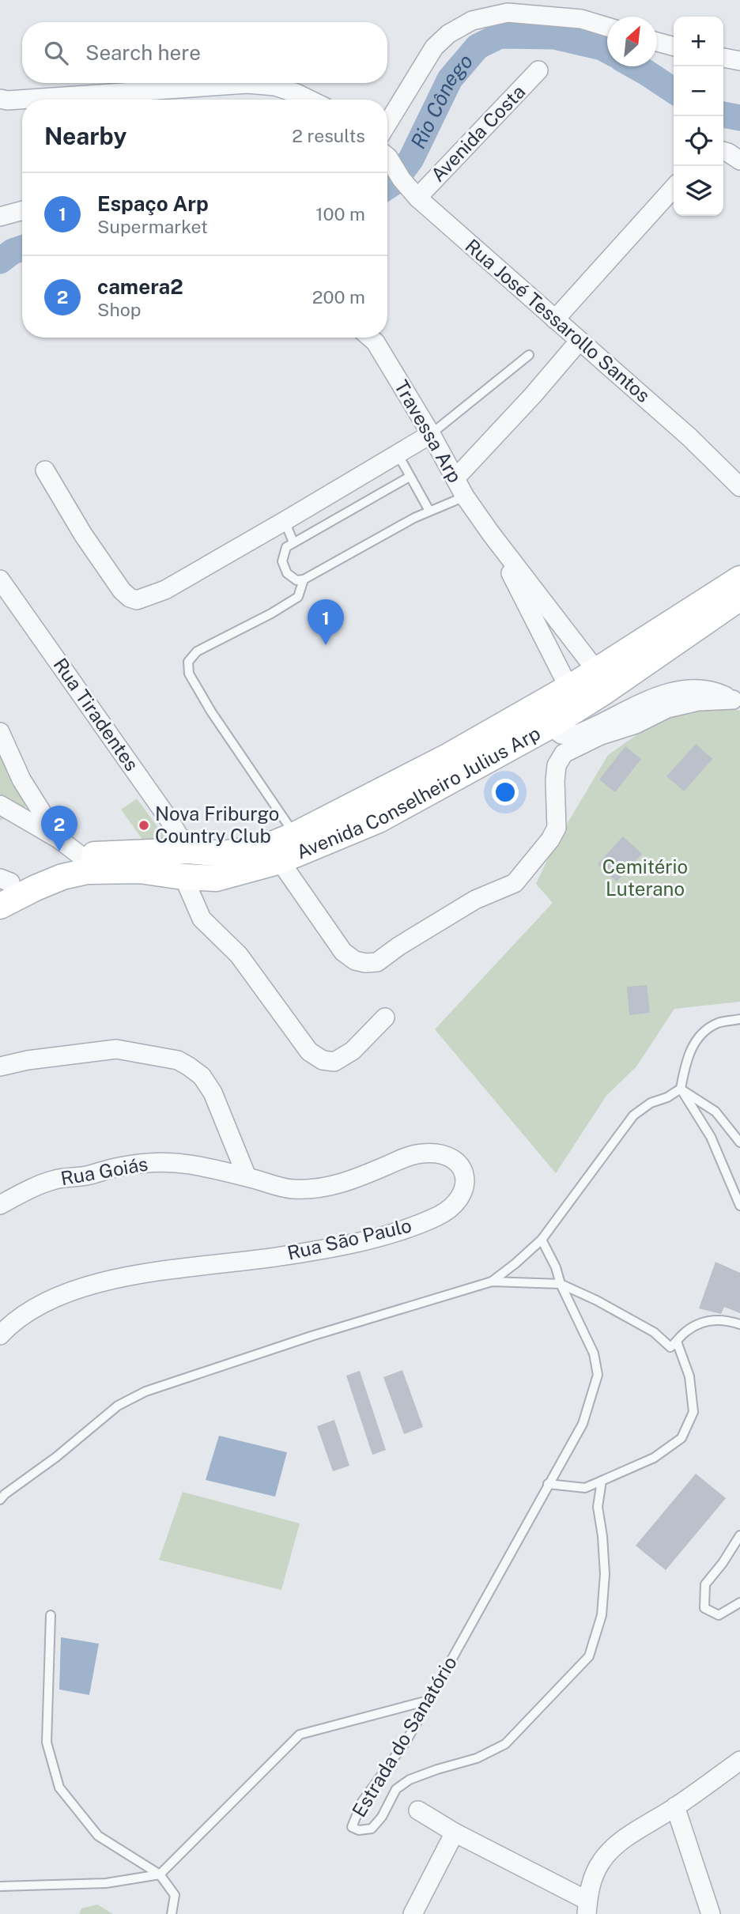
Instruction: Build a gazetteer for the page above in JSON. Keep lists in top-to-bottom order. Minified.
{"streets":{"main road":["Avenida Conselheiro Julius Arp"],"street":["Avenida Costa","Rua José Tessarollo Santos","Travessa Arp","Rua Tiradentes","Rua Goiás","Rua São Paulo"],"lane":["Estrada do Sanatório"]},"crossings":[["Avenida Costa","Rua José Tessarollo Santos"],["Travessa Arp","Avenida Conselheiro Julius Arp"],["Rua Tiradentes","Avenida Conselheiro Julius Arp"],["Rua Goiás","Rua São Paulo"]],"water":["Rio Cônego"],"parks":["Cemitério Luterano"],"places":["Nova Friburgo Country Club"],"north":"top right","page":{"map_buttons":["+","−"],"search":"Search here","heading":["Nearby","2 results"],"list":[{"mark":"1","name":"Espaço Arp","note":"Supermarket","value":"100 m"},{"mark":"2","name":"camera2","note":"Shop","value":"200 m"}],"pins":["1","2"]}}
